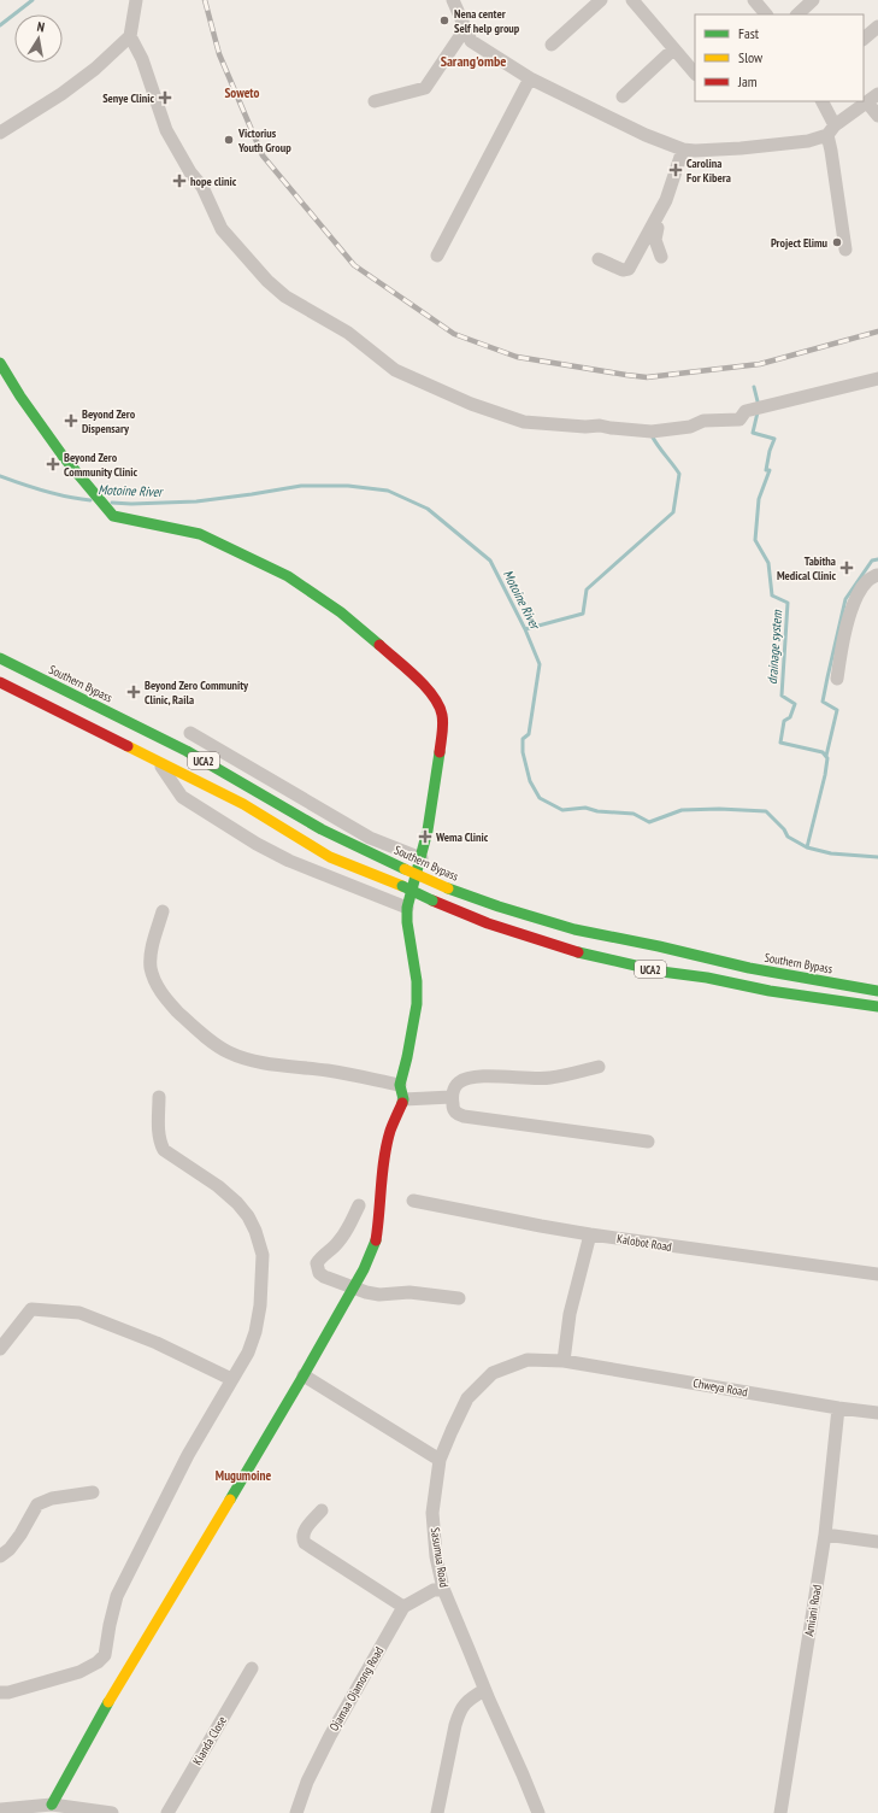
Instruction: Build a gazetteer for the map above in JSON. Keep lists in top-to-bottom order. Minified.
{"streets":{"main road":["Southern Bypass","UCA2"],"street":["Kalobot Road","Chweya Road","Sasumua Road","Amiani Road","Ojamaa Ojamong Road","Kianda Close"]},"crossings":[["Chweya Road","Sasumua Road"],["Chweya Road","Amiani Road"]],"districts":["Sarang'ombe","Soweto","Mugumoine"],"water":["Motoine River","drainage system"],"places":{"other":["Nena center Self help group","Victorius Youth Group","Project Elimu"],"health":["Senye Clinic","Carolina For Kibera","hope clinic","Beyond Zero Dispensary","Beyond Zero Community Clinic","Tabitha Medical Clinic","Beyond Zero Community Clinic, Raila","Wema Clinic"]},"legend":["Fast","Slow","Jam"],"north":"top"}
